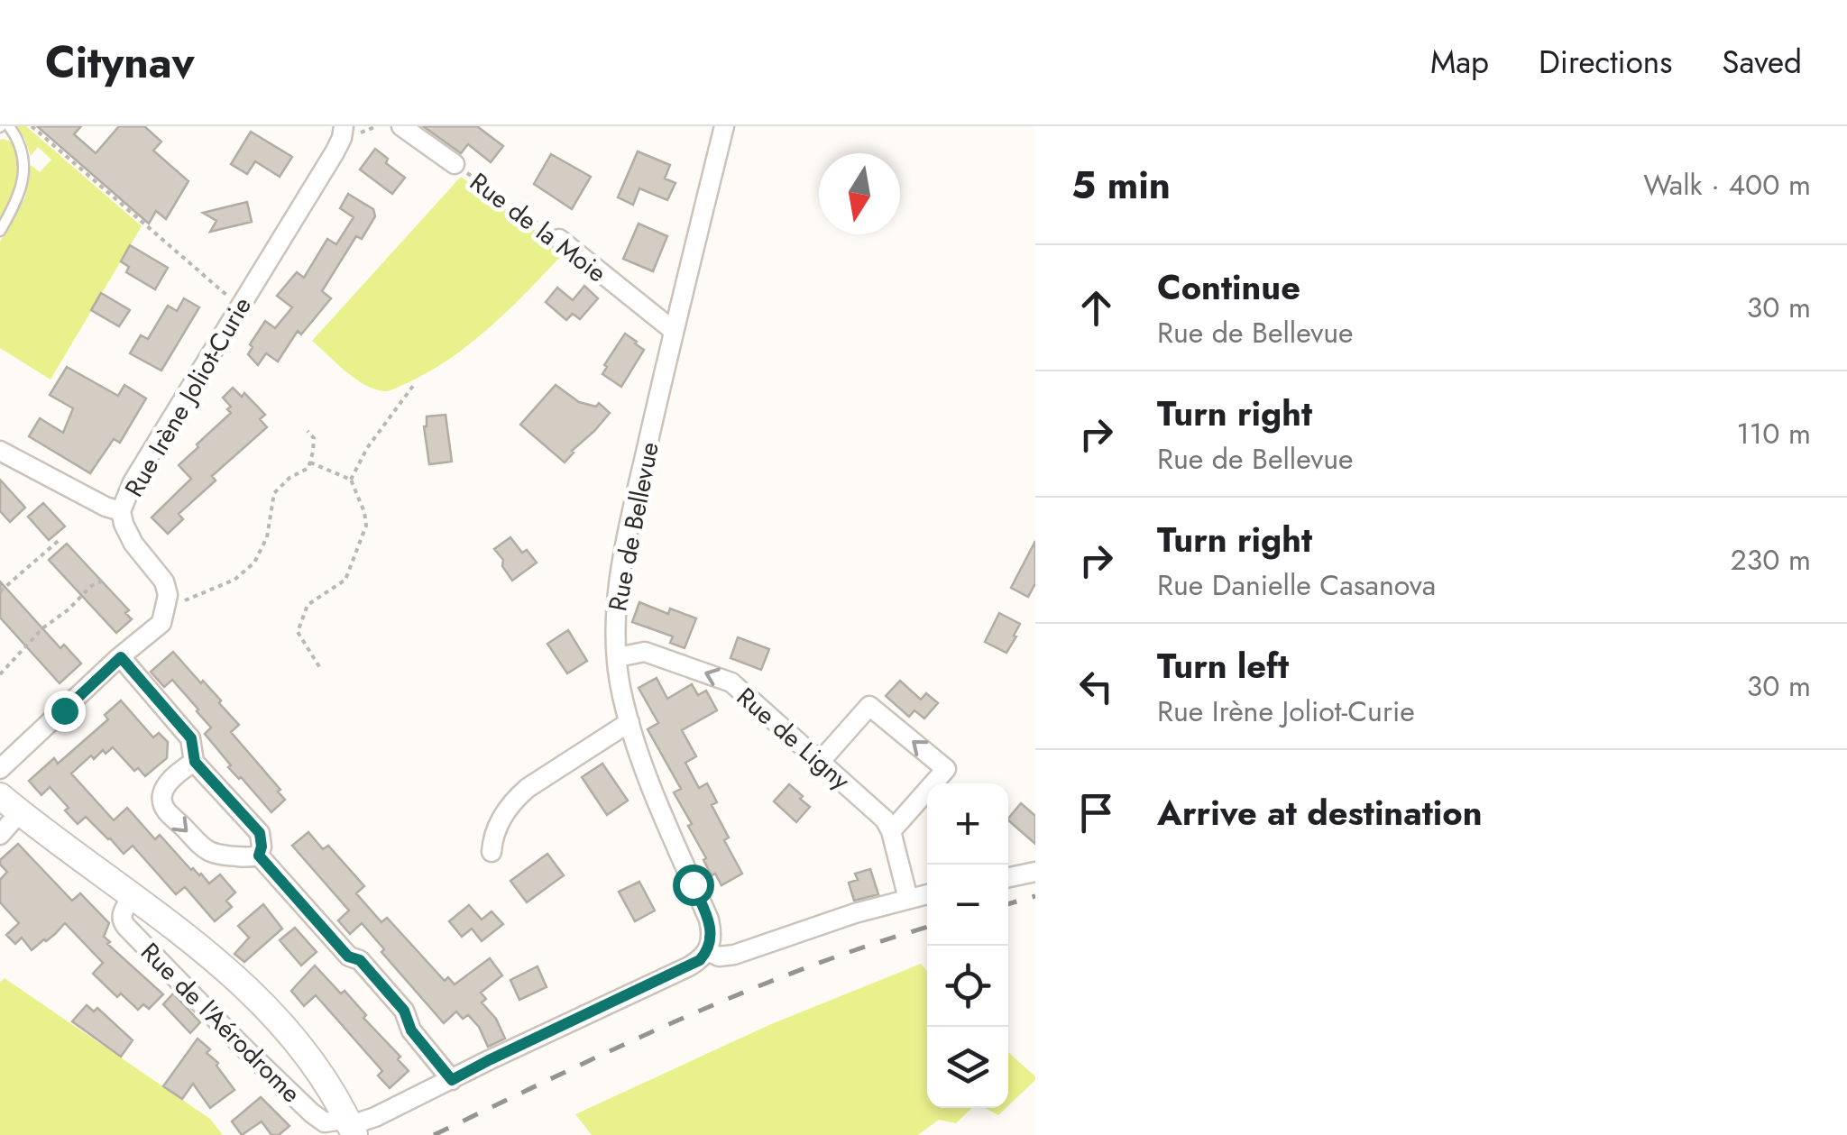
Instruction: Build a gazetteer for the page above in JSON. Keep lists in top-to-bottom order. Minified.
{"streets":{"street":["Rue de la Moie","Rue Irène Joliot-Curie","Rue de Bellevue","Rue de Ligny","Rue de l'Aérodrome"]},"crossings":[["Rue de la Moie","Rue de Bellevue"],["Rue de Bellevue","Rue de Ligny"]],"one_way":["Rue de Ligny"],"north":"bottom","page":{"header":"Citynav","nav":["Map","Directions","Saved"],"heading":["5 min","Walk · 400 m"],"list":[["Continue","Rue de Bellevue","30 m"],["Turn right","Rue de Bellevue","110 m"],["Turn right","Rue Danielle Casanova","230 m"],["Turn left","Rue Irène Joliot-Curie","30 m"],"Arrive at destination"],"map_buttons":["+","−"]}}
